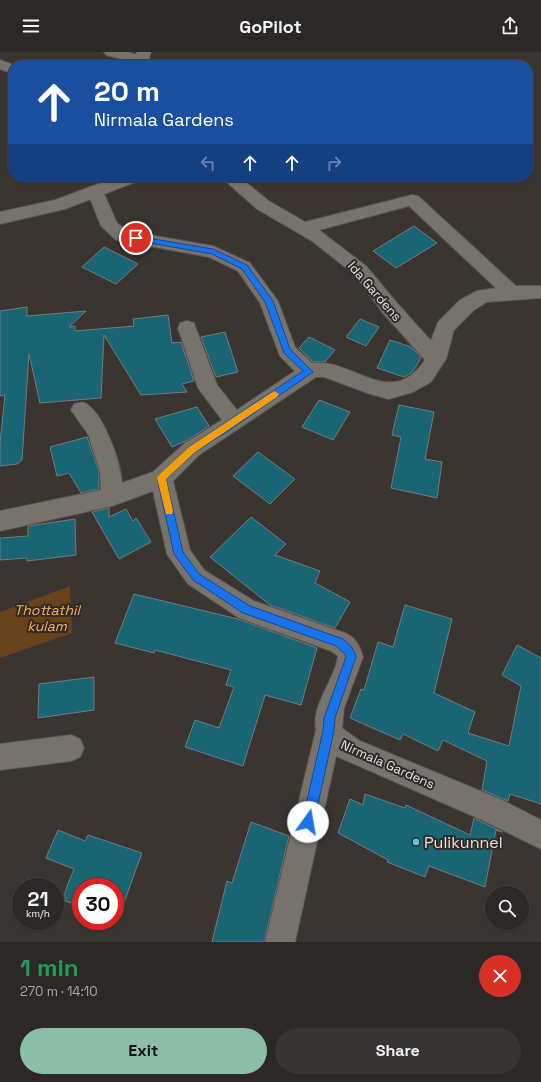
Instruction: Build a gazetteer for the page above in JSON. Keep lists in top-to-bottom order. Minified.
{"streets":{"street":["Ida Gardens","Nirmala Gardens"]},"water":["Thottathil kulam"],"places":["Pulikunnel"],"page":{"header":"GoPilot","turn":["20 m","Nirmala Gardens"],"speed":"21 km/h","limit":"30","heading":["1 min","270 m · 14:10"],"buttons":["Exit","Share"]}}
